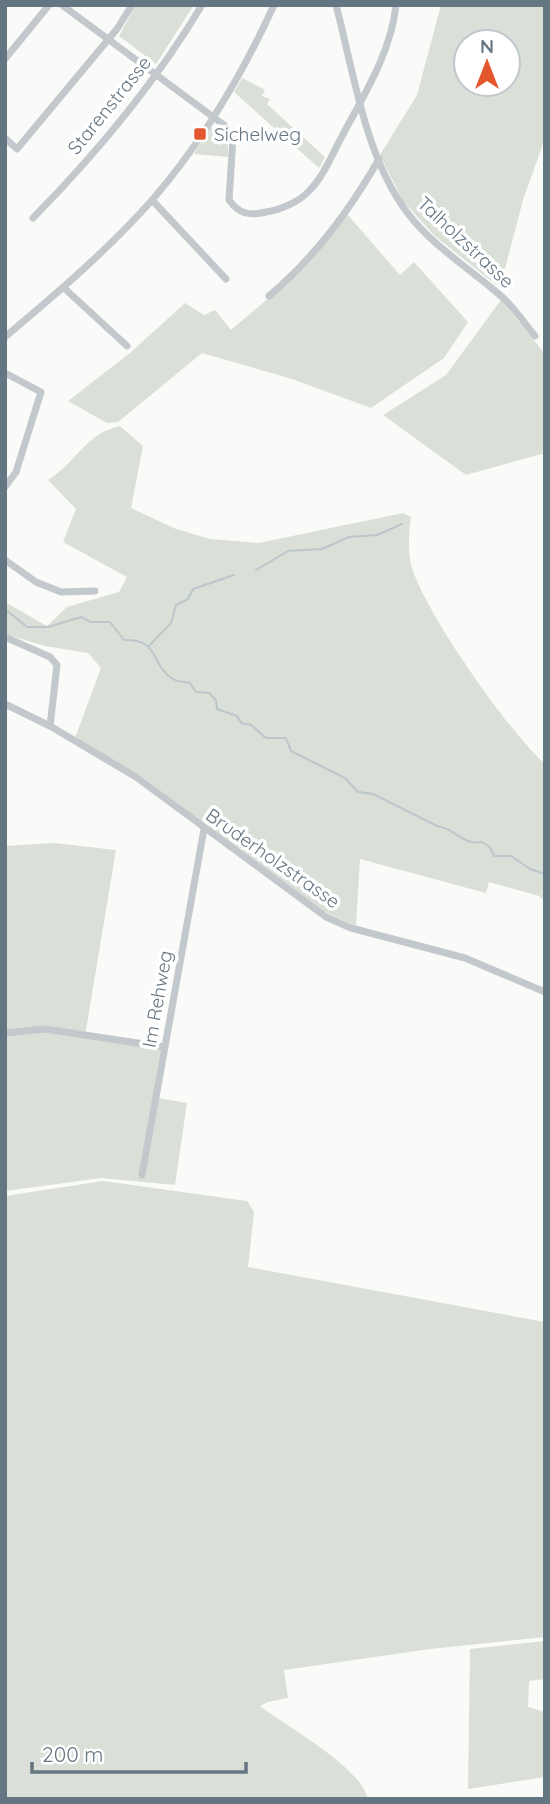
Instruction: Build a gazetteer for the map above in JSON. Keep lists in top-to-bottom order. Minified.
{"streets":{"street":["Starenstrasse","Talholzstrasse","Bruderholzstrasse","Im Rehweg"]},"crossings":[["Bruderholzstrasse","Im Rehweg"]],"places":{"transit":["Sichelweg"]},"scale_bar":"200 m","north":"top"}
